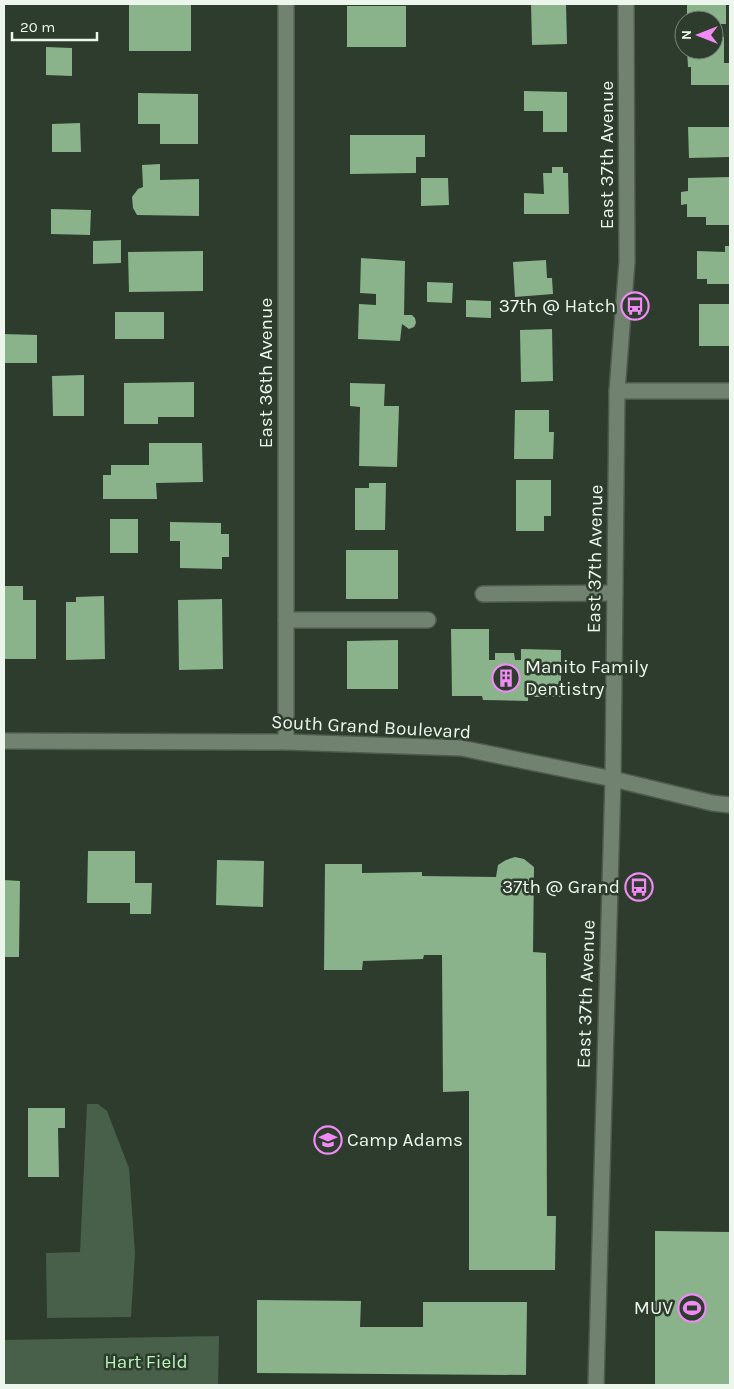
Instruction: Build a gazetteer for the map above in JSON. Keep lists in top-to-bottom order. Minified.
{"streets":{"street":["East 37th Avenue","East 36th Avenue","South Grand Boulevard"]},"crossings":[["East 37th Avenue","South Grand Boulevard"],["East 36th Avenue","South Grand Boulevard"]],"parks":["Hart Field"],"places":{"bus stop":["37th @ Hatch","37th @ Grand"],"building":["Manito Family Dentistry"],"school or university":["Camp Adams"],"sports":["MUV"]},"scale_bar":"20 m","north":"left"}
